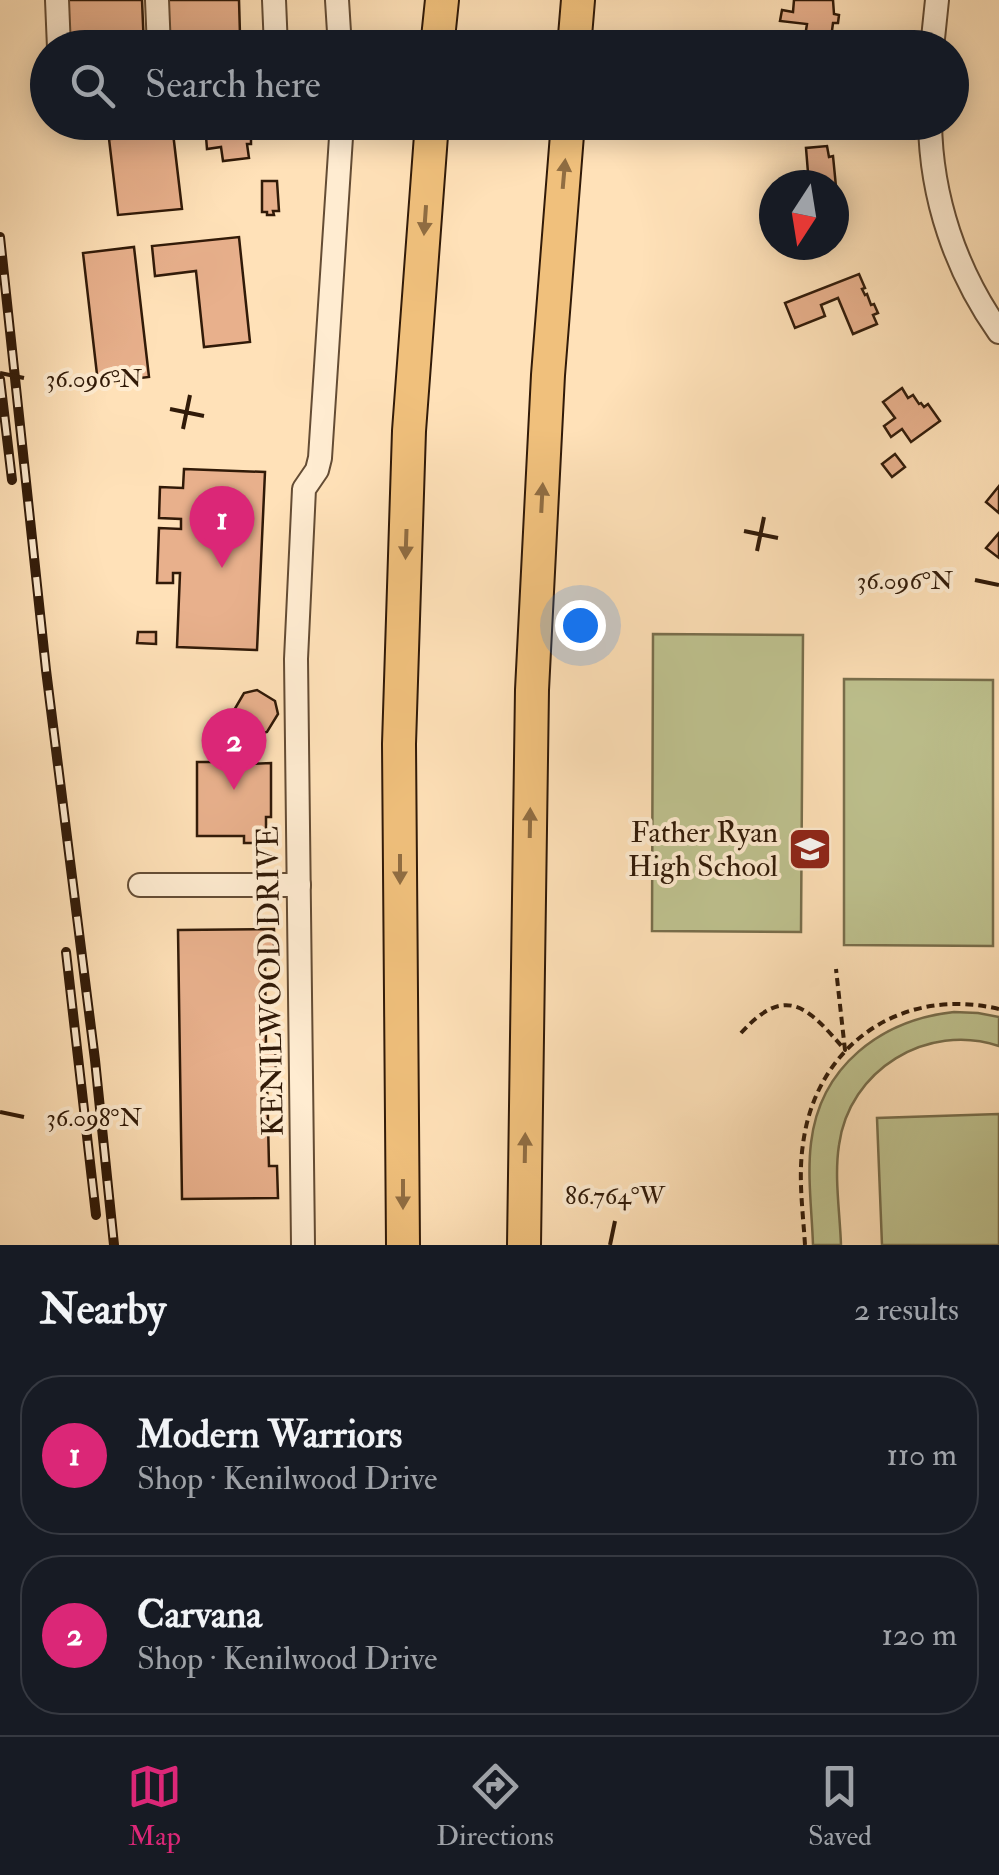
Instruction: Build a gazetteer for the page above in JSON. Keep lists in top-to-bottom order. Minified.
{"streets":{"street":["KENILWOOD DRIVE"]},"places":{"school or university":["Father Ryan High School"]},"north":"bottom","page":{"search":"Search here","pins":["1","2"],"heading":["Nearby","2 results"],"list":[{"mark":"1","name":"Modern Warriors","note":"Shop · Kenilwood Drive","value":"110 m"},{"mark":"2","name":"Carvana","note":"Shop · Kenilwood Drive","value":"120 m"}],"nav":["Map","Directions","Saved"]},"coordinates":["36.096°N","36.098°N","86.764°W"]}
